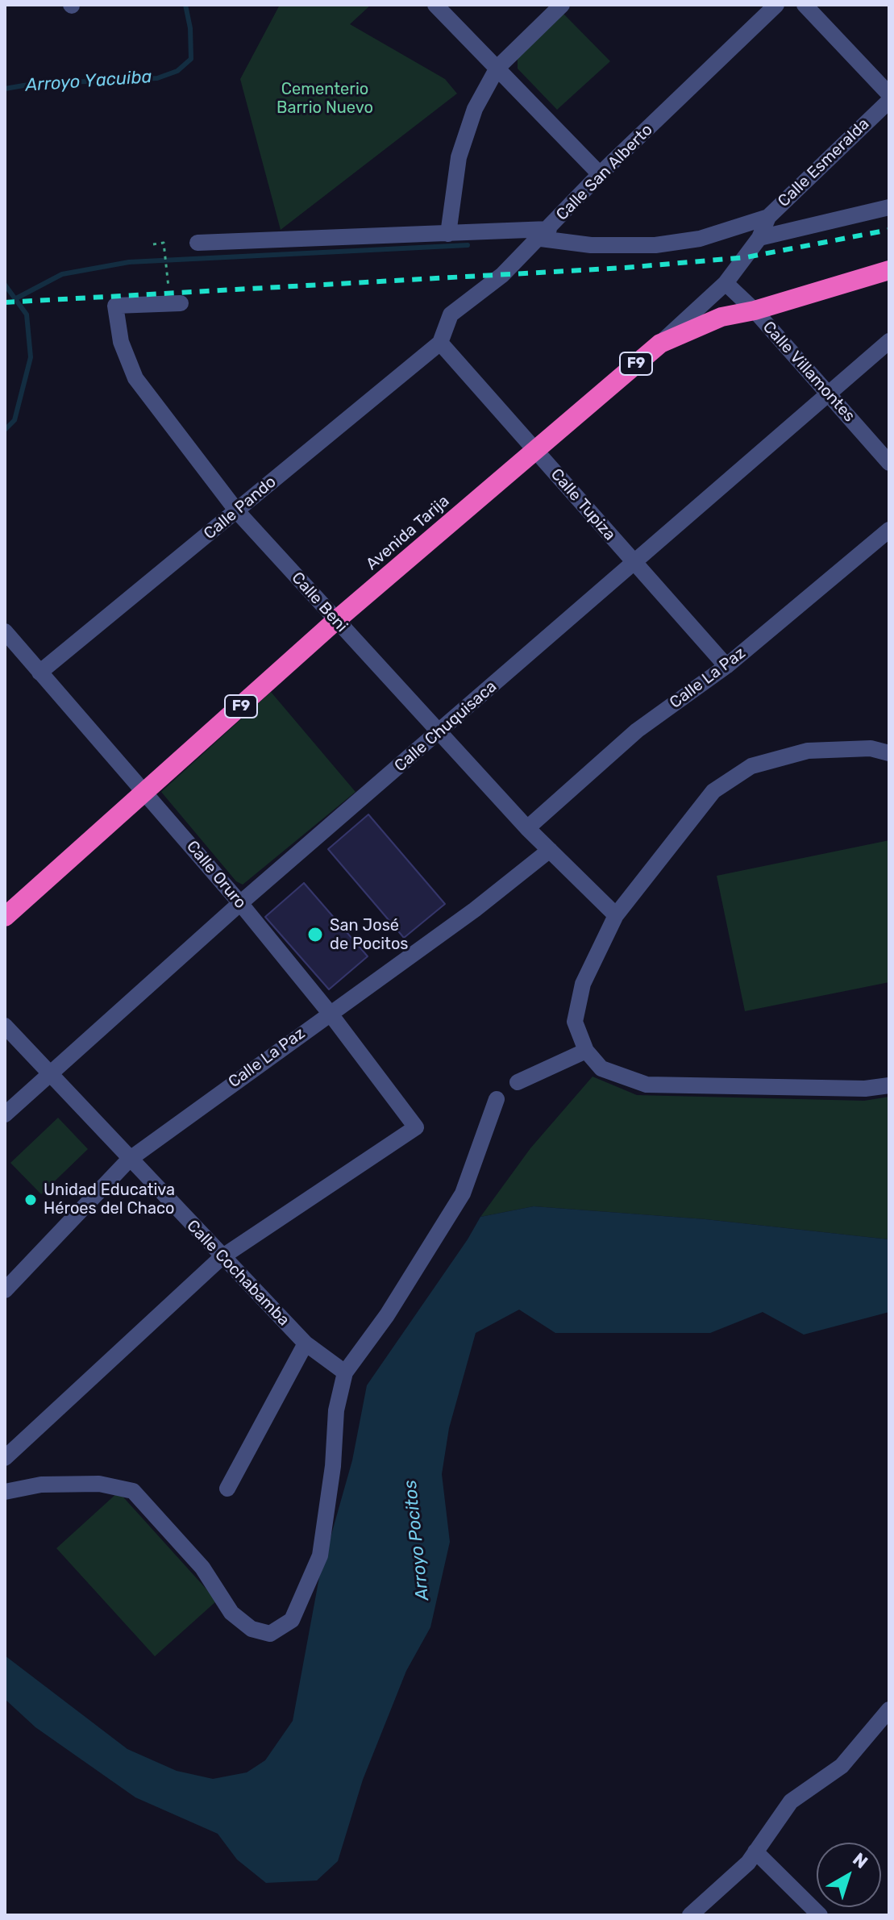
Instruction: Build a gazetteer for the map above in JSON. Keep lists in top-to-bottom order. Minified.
{"streets":{"highway":["F9","Avenida Tarija"],"street":["Calle Esmeralda","Calle San Alberto","Calle Villamontes","Calle Tupiza","Calle Pando","Calle Beni","Calle La Paz","Calle Chuquisaca","Calle Oruro","Calle Cochabamba"]},"crossings":[["Calle Esmeralda","Calle Villamontes"],["Calle Esmeralda","Avenida Tarija"],["Calle San Alberto","Calle Tupiza"],["Calle San Alberto","Calle Pando"],["Calle Villamontes","Avenida Tarija"],["Calle Villamontes","Calle Chuquisaca"],["Calle Tupiza","Calle Pando"],["Calle Tupiza","Avenida Tarija"],["Calle Tupiza","Calle La Paz"],["Calle Tupiza","Calle Chuquisaca"],["Calle Pando","Calle Beni"],["Calle Pando","Calle Oruro"],["Avenida Tarija","Calle Beni"],["Avenida Tarija","Calle Oruro"],["Calle Beni","Calle La Paz"],["Calle Beni","Calle Chuquisaca"],["Calle La Paz","Calle Oruro"],["Calle La Paz","Calle Cochabamba"],["Calle Chuquisaca","Calle Oruro"],["Calle Chuquisaca","Calle Cochabamba"],["Calle Oruro","Calle Cochabamba"]],"water":["Arroyo Yacuiba","Arroyo Pocitos"],"parks":["Cementerio Barrio Nuevo"],"places":["San José de Pocitos","Unidad Educativa Héroes del Chaco"],"north":"top right"}
